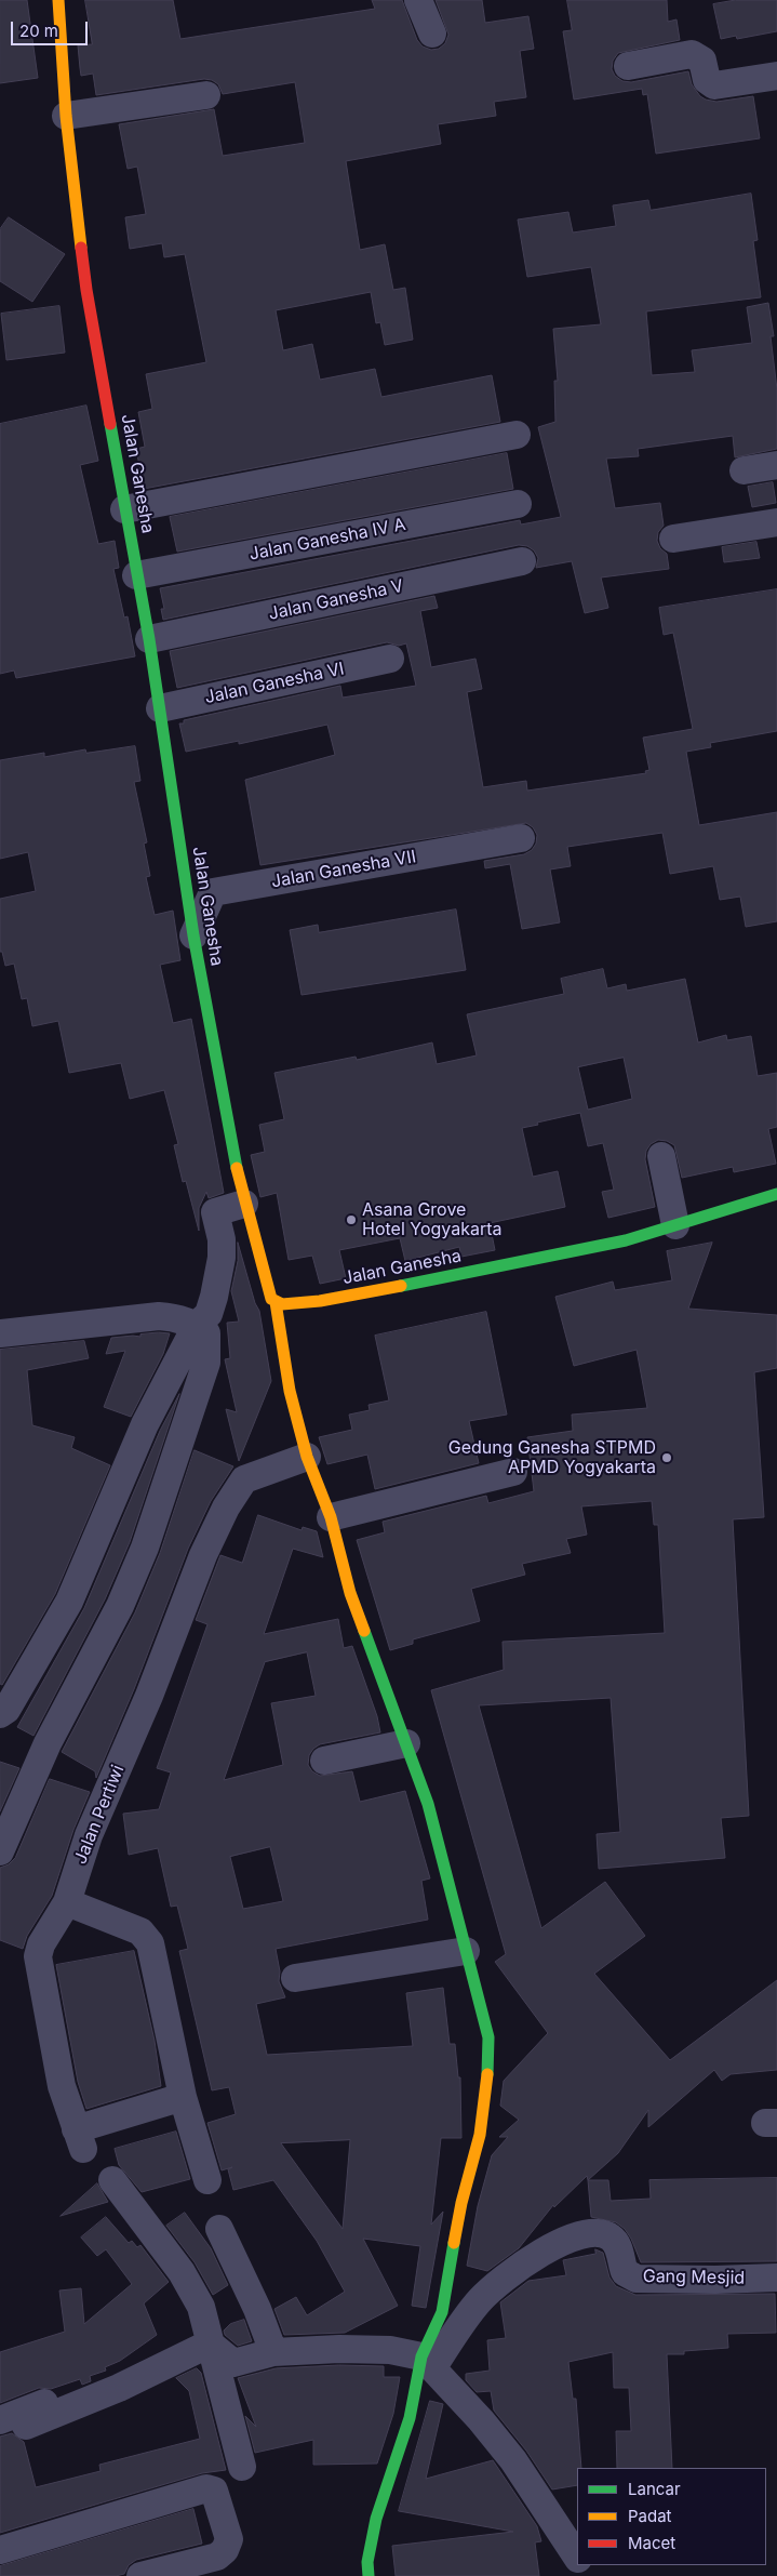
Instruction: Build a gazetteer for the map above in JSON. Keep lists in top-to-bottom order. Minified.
{"streets":{"street":["Jalan Ganesha","Jalan Ganesha IV A","Jalan Ganesha V","Jalan Ganesha VI","Jalan Ganesha VII","Jalan Pertiwi","Gang Mesjid"]},"crossings":[["Jalan Ganesha","Jalan Ganesha IV A"],["Jalan Ganesha","Jalan Ganesha V"],["Jalan Ganesha","Jalan Ganesha VI"],["Jalan Ganesha","Jalan Ganesha VII"]],"places":["Asana Grove Hotel Yogyakarta","Gedung Ganesha STPMD APMD Yogyakarta"],"legend":["Lancar","Padat","Macet"],"scale_bar":"20 m"}
